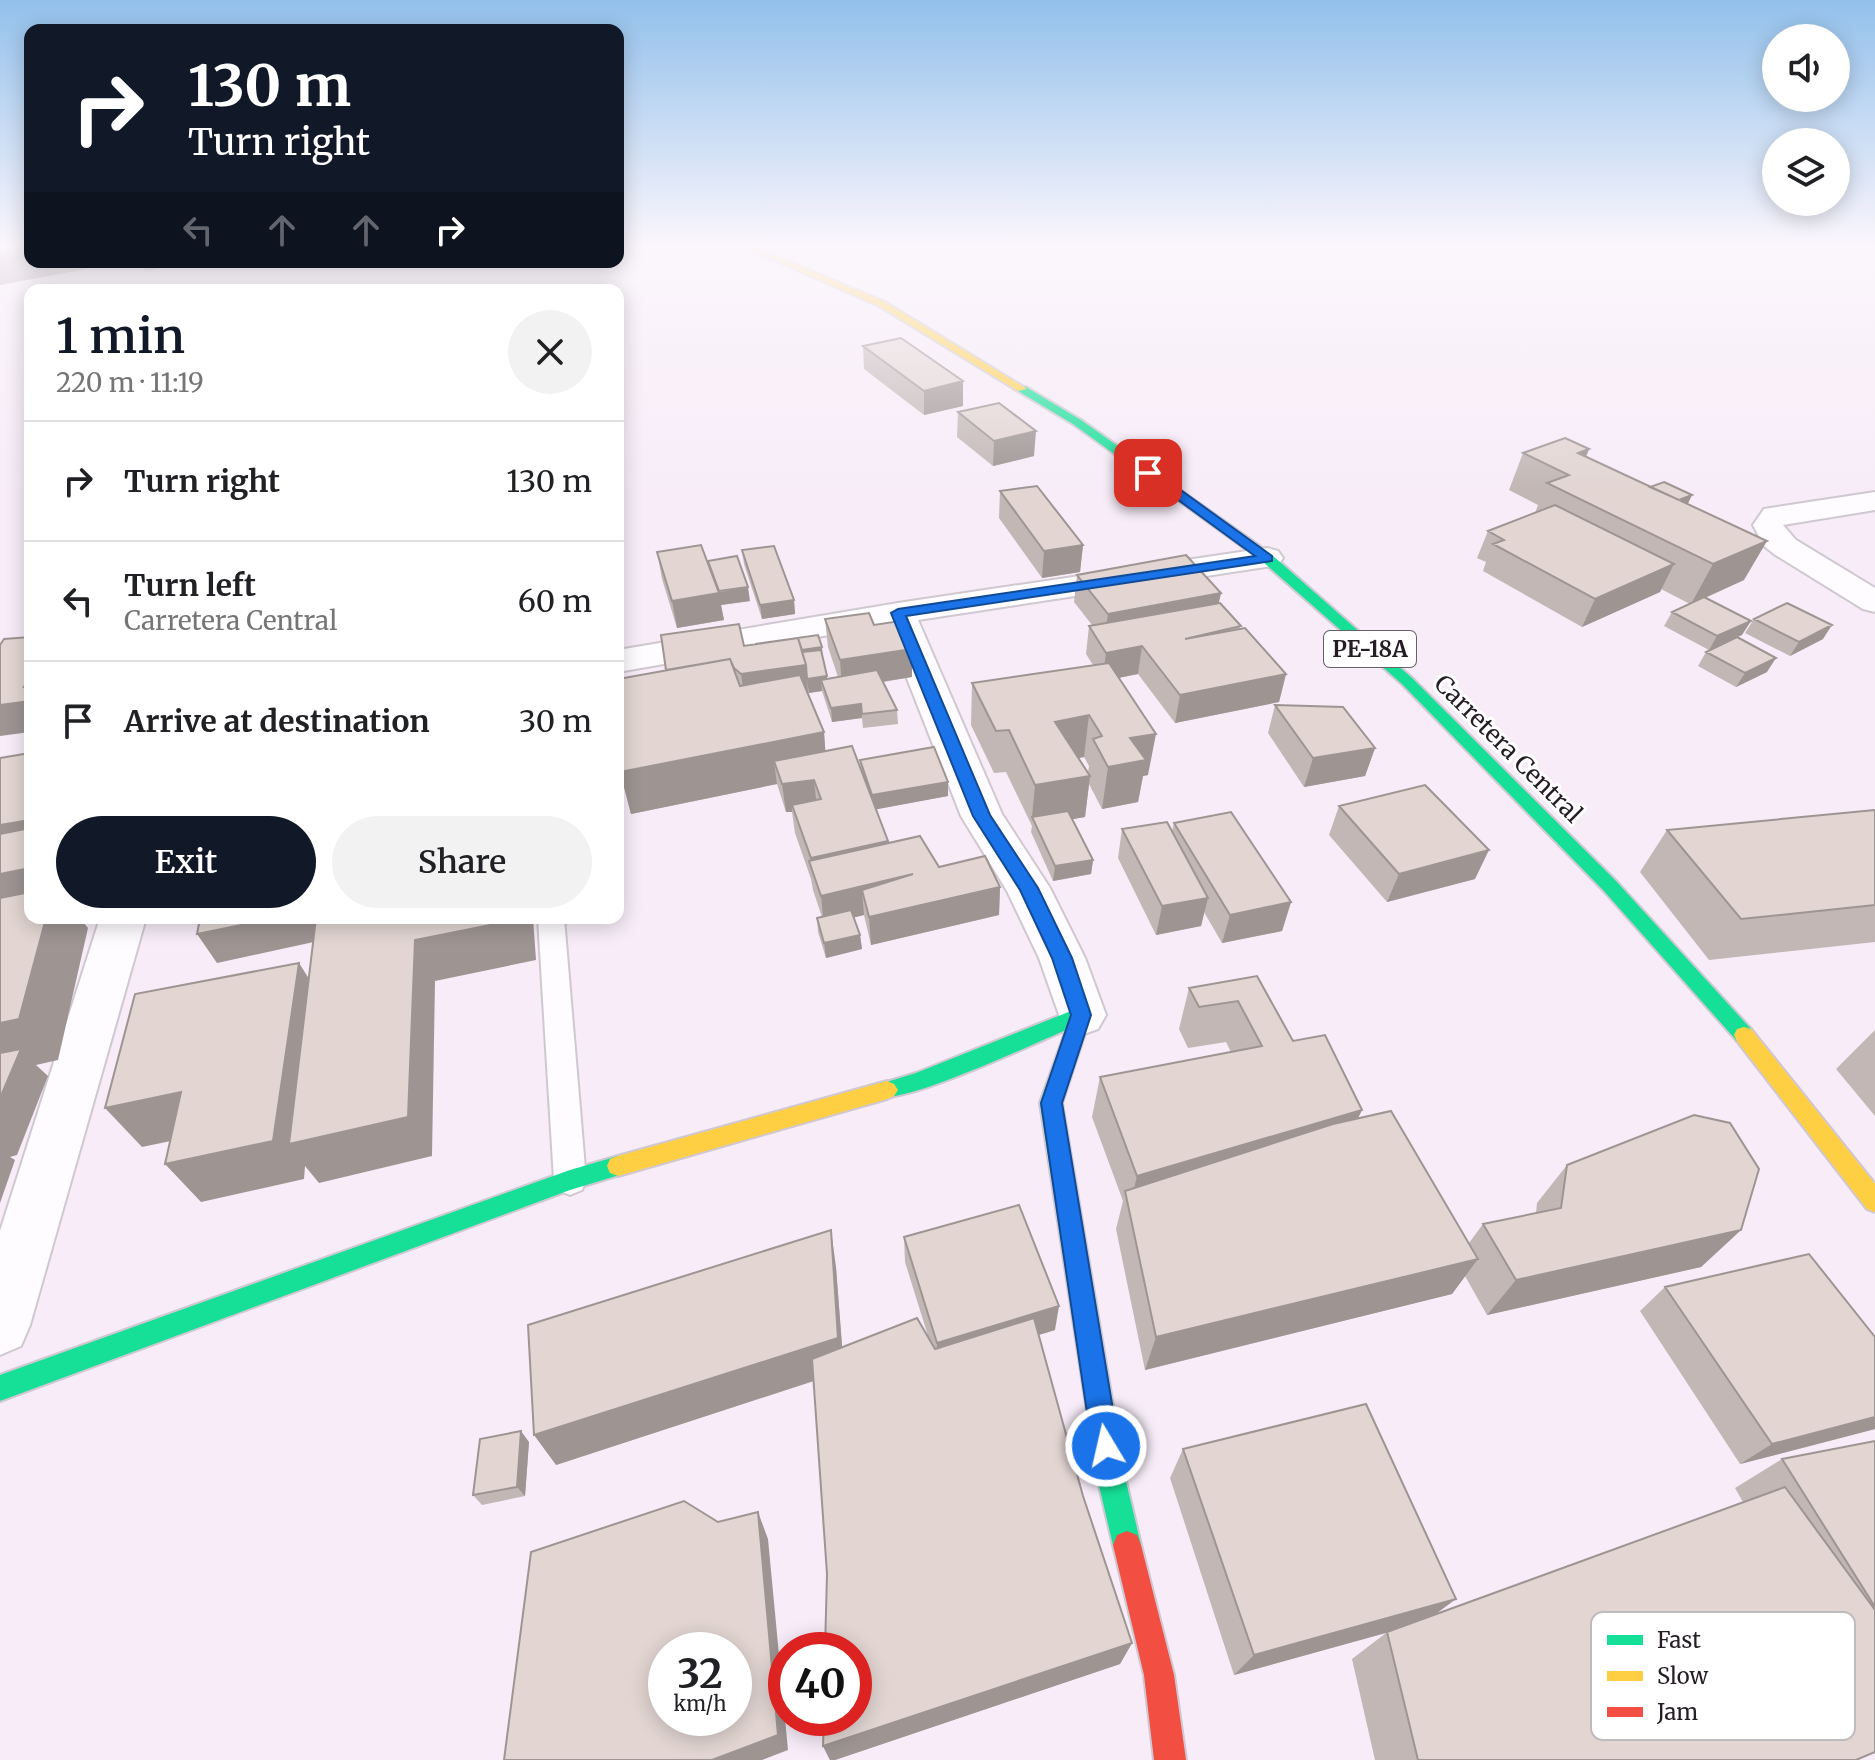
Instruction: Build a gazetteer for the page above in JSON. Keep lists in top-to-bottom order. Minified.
{"streets":{"main road":["PE-18A","Carretera Central"]},"legend":["Fast","Slow","Jam"],"page":{"turn":["130 m","Turn right"],"heading":["1 min","220 m · 11:19"],"list":[{"name":"Turn right","value":"130 m"},{"name":"Turn left","note":"Carretera Central","value":"60 m"},{"name":"Arrive at destination","value":"30 m"}],"buttons":["Exit","Share"],"speed":"32 km/h","limit":"40"}}
